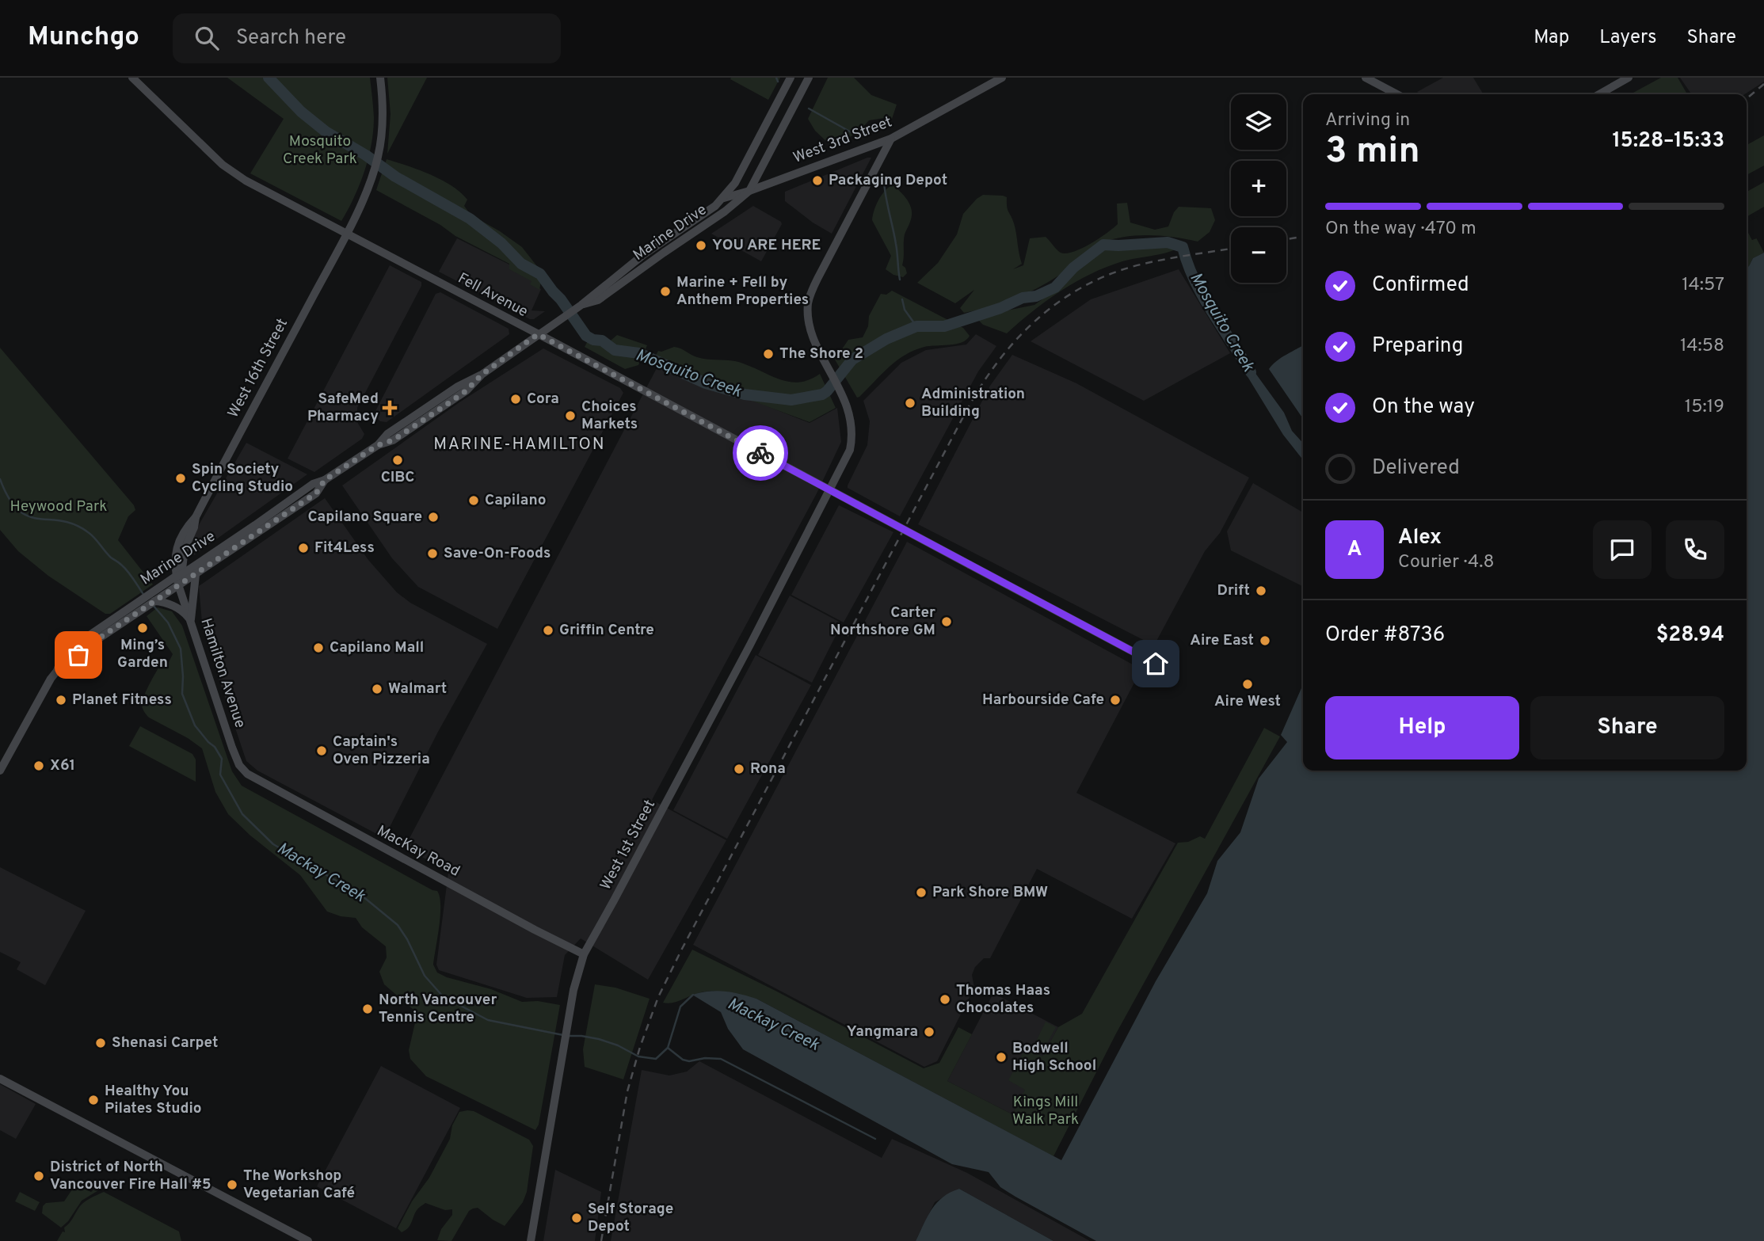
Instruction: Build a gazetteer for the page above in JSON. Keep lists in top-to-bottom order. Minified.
{"streets":{"main road":["West 3rd Street","Marine Drive","Fell Avenue","West 16th Street","Hamilton Avenue","West 1st Street","MacKay Road"]},"crossings":[["West 3rd Street","Marine Drive"],["West 3rd Street","West 1st Street"],["Marine Drive","Fell Avenue"],["Marine Drive","West 16th Street"],["Marine Drive","Hamilton Avenue"],["Fell Avenue","West 16th Street"],["Fell Avenue","West 1st Street"],["West 16th Street","Hamilton Avenue"],["Hamilton Avenue","MacKay Road"],["West 1st Street","MacKay Road"]],"districts":["MARINE-HAMILTON"],"water":["Mosquito Creek","Mackay Creek"],"parks":["Mosquito Creek Park","Heywood Park","Kings Mill Walk Park"],"places":{"other":["Packaging Depot","YOU ARE HERE","Marine + Fell by Anthem Properties","The Shore 2","Cora","Administration Building","Choices Markets","CIBC","Spin Society Cycling Studio","Capilano","Capilano Square","Fit4Less","Save-On-Foods","Drift","Carter Northshore GM","Ming’s Garden","Griffin Centre","Aire East","Capilano Mall","Aire West","Walmart","Planet Fitness","Harbourside Cafe","Captain's Oven Pizzeria","X61","Rona","Park Shore BMW","Thomas Haas Chocolates","North Vancouver Tennis Centre","Yangmara","Shenasi Carpet","Bodwell High School","Healthy You Pilates Studio","District of North Vancouver Fire Hall #5","The Workshop Vegetarian Café","Self Storage Depot"],"health":["SafeMed Pharmacy"]},"page":{"header":"Munchgo","search":"Search here","nav":["Map","Layers","Share"],"map_buttons":["+","−"],"heading":["3 min","Arriving in","15:28–15:33"],"panel":["Alex","Courier · 4.8","Order #8736","$28.94"],"bar":"On the way · 470 m","list":[["Confirmed","14:57"],["Preparing","14:58"],["On the way","15:19"],"Delivered"],"round":"A","buttons":["Help","Share"]}}
